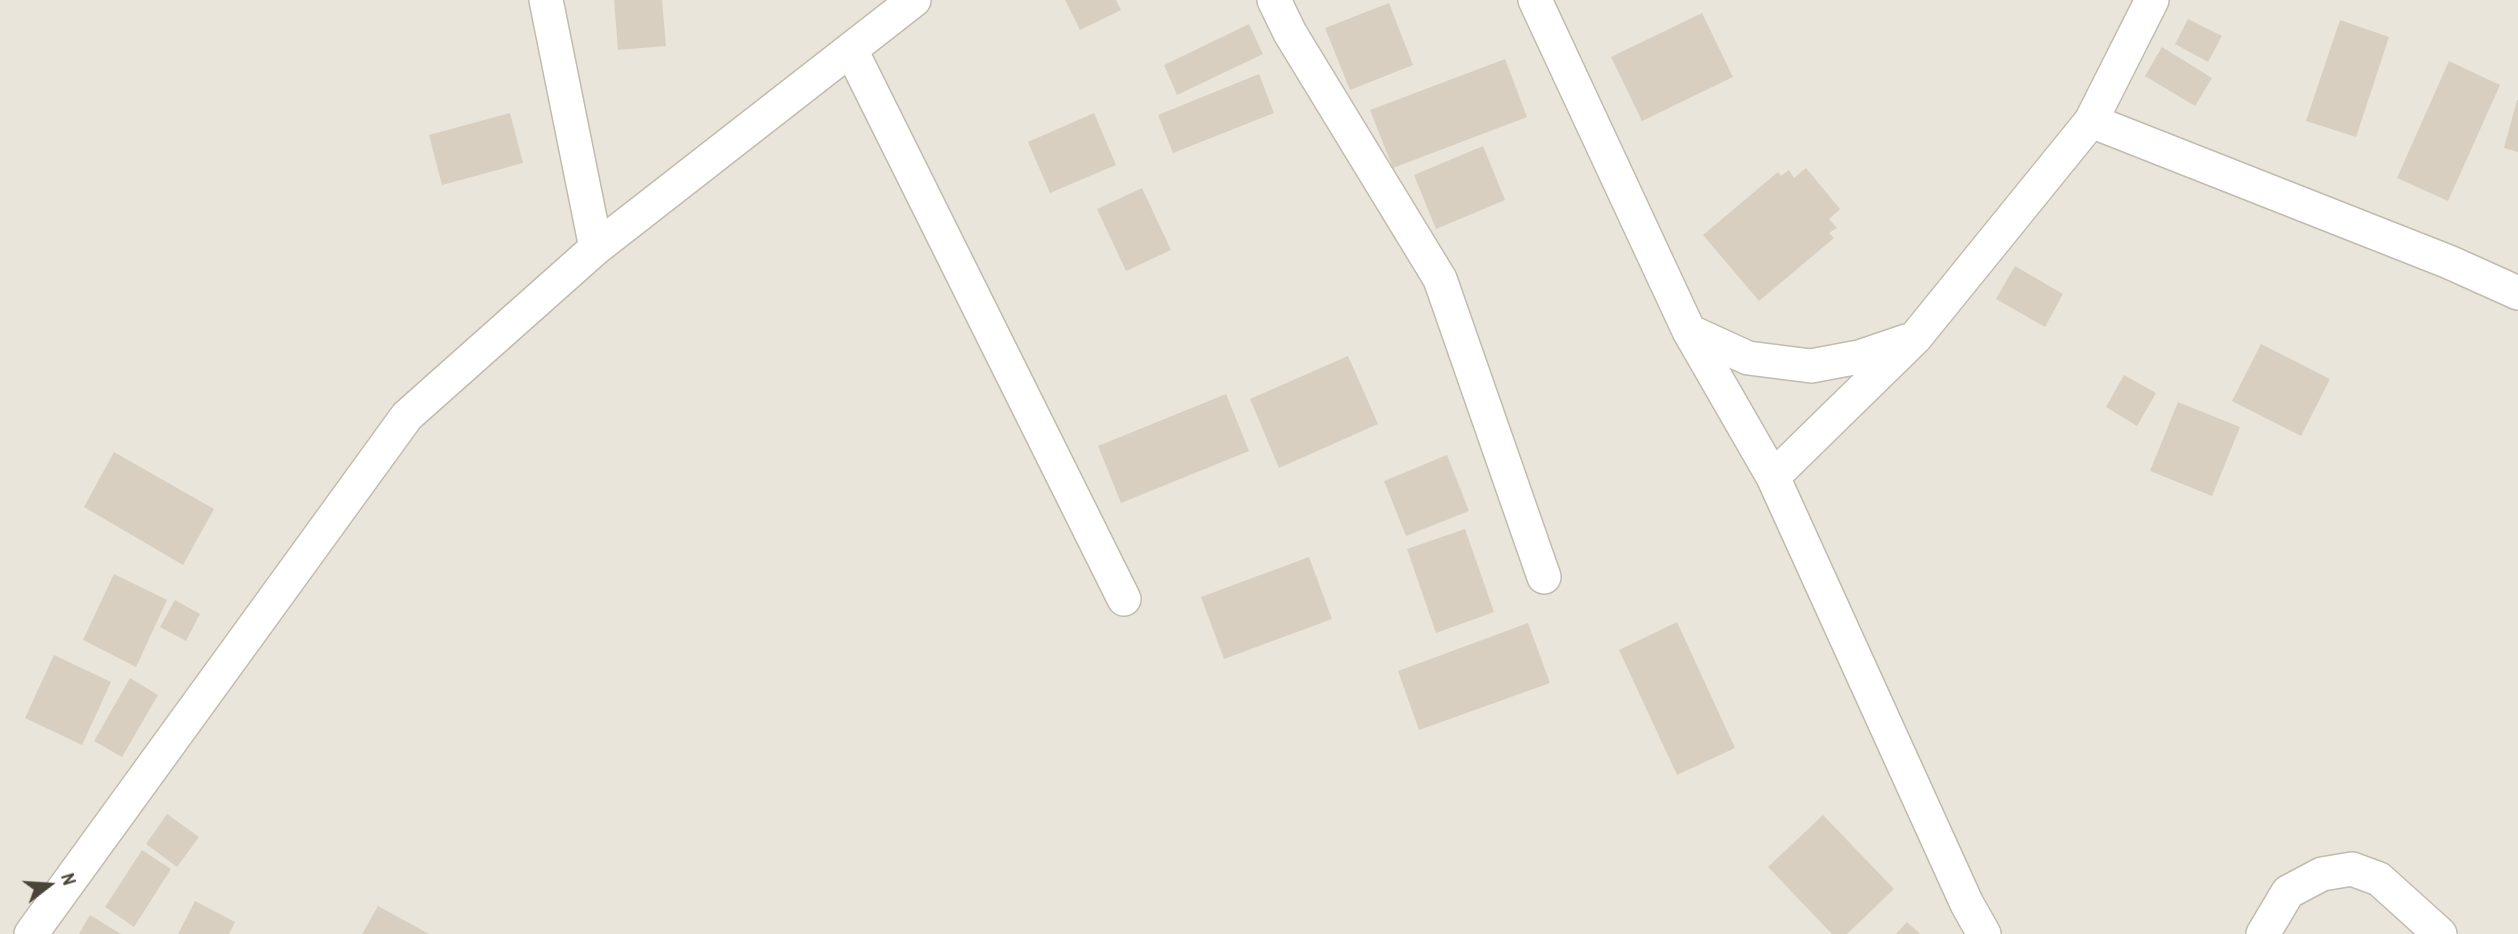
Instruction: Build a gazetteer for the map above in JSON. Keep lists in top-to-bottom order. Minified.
{"north":"right"}
